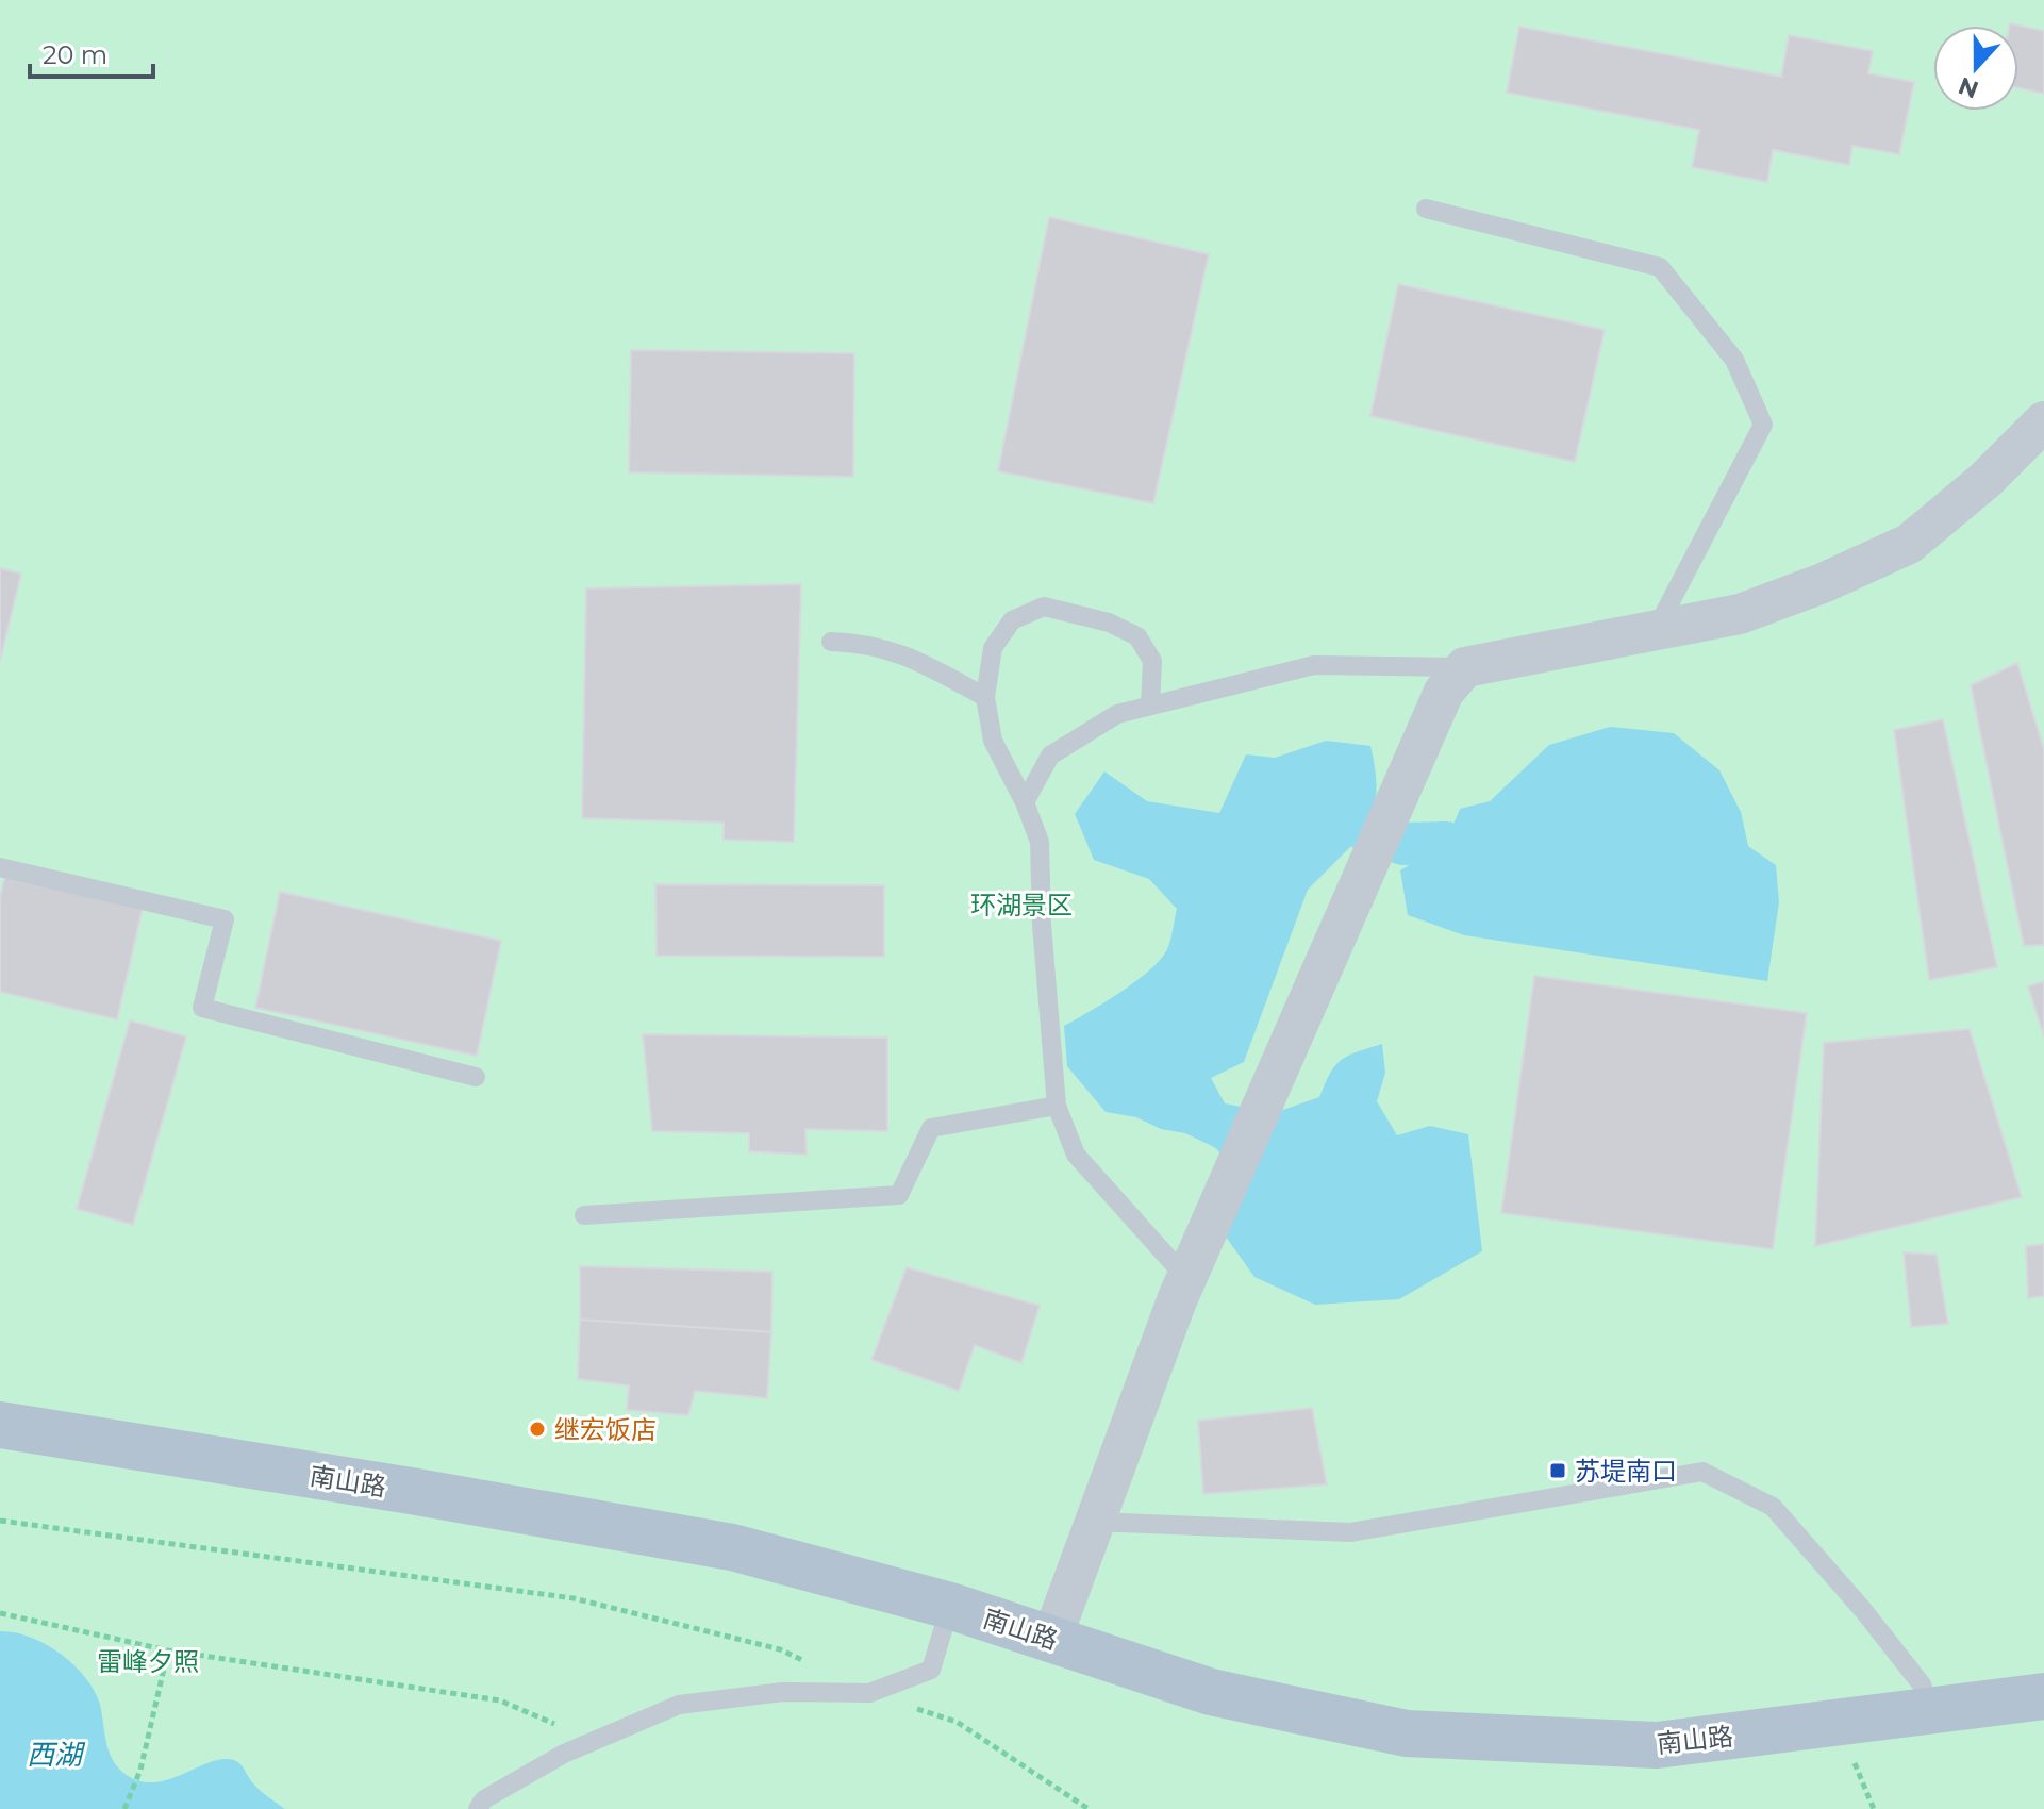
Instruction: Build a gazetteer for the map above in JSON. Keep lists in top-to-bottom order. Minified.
{"streets":{"main road":["南山路"]},"water":["西湖"],"parks":["环湖景区","雷峰夕照"],"places":{"other":["继宏饭店"],"transit":["苏堤南口"]},"scale_bar":"20 m","north":"bottom"}
